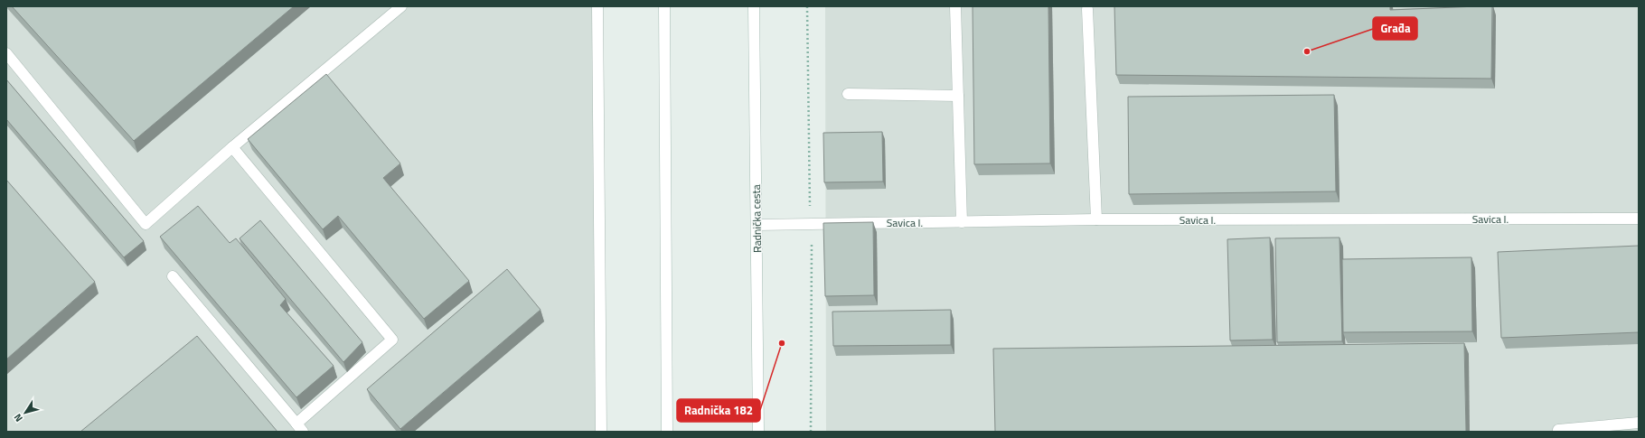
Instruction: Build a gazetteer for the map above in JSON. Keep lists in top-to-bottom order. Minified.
{"streets":{"main road":["Radnička cesta","Savica I."]},"crossings":[["Radnička cesta","Savica I."]],"places":["Građa","Radnička 182"],"north":"bottom left"}
